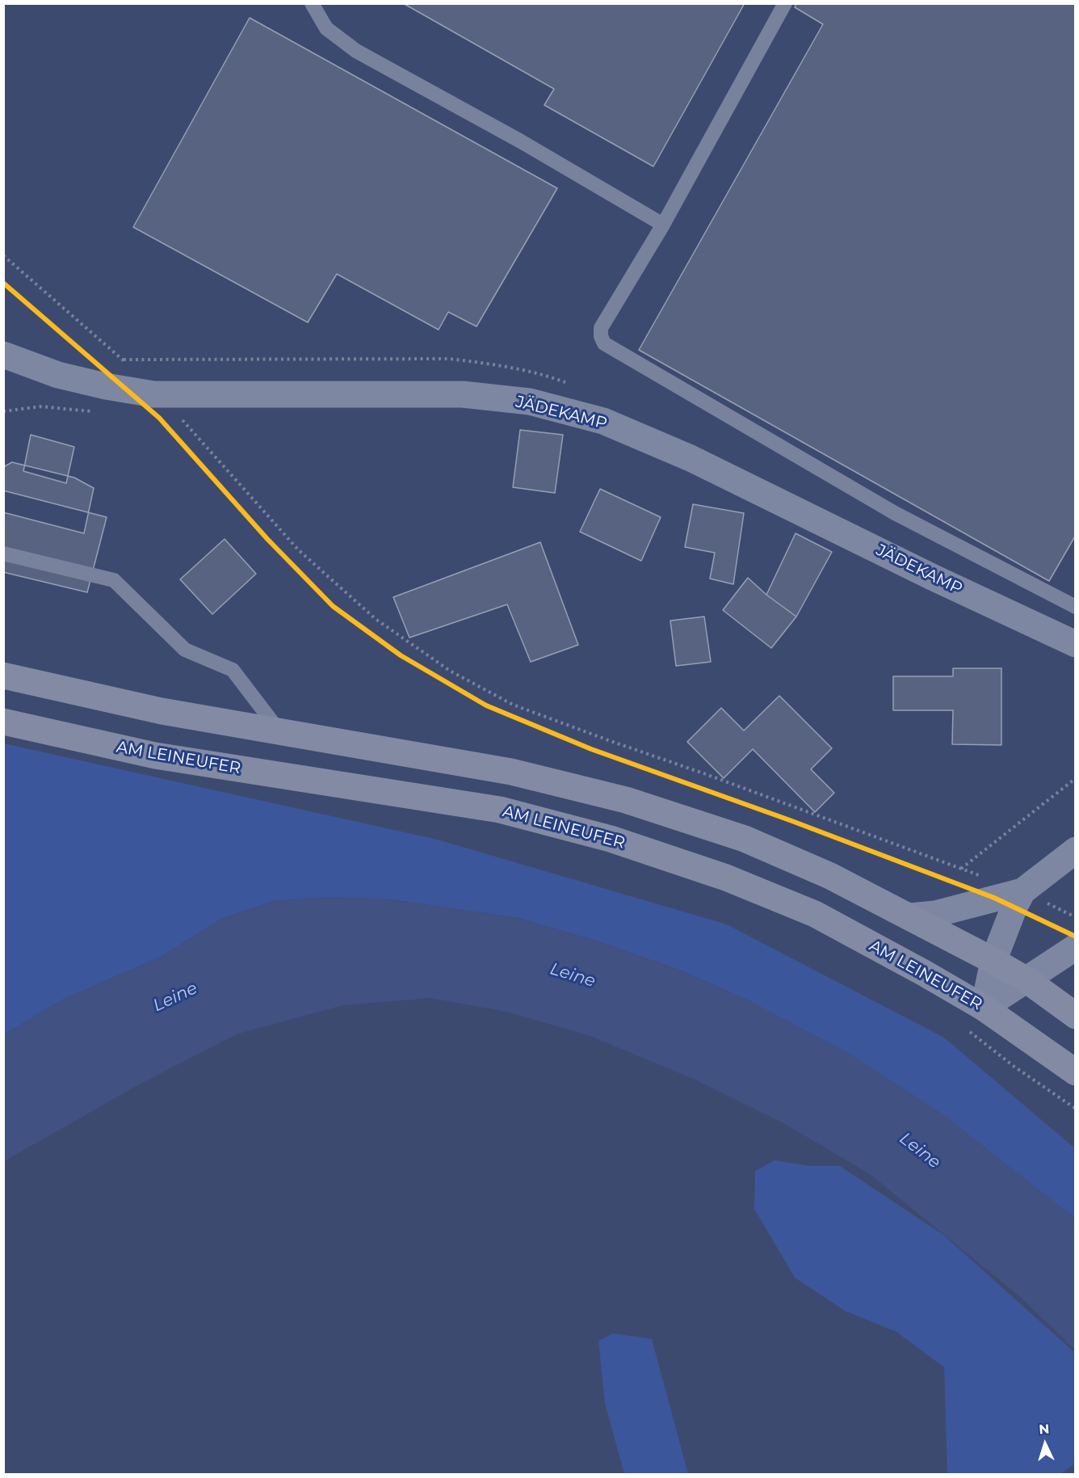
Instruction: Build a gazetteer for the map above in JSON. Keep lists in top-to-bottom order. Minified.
{"streets":{"main road":["AM LEINEUFER"],"street":["JÄDEKAMP"]},"water":["Leine"],"north":"top"}
